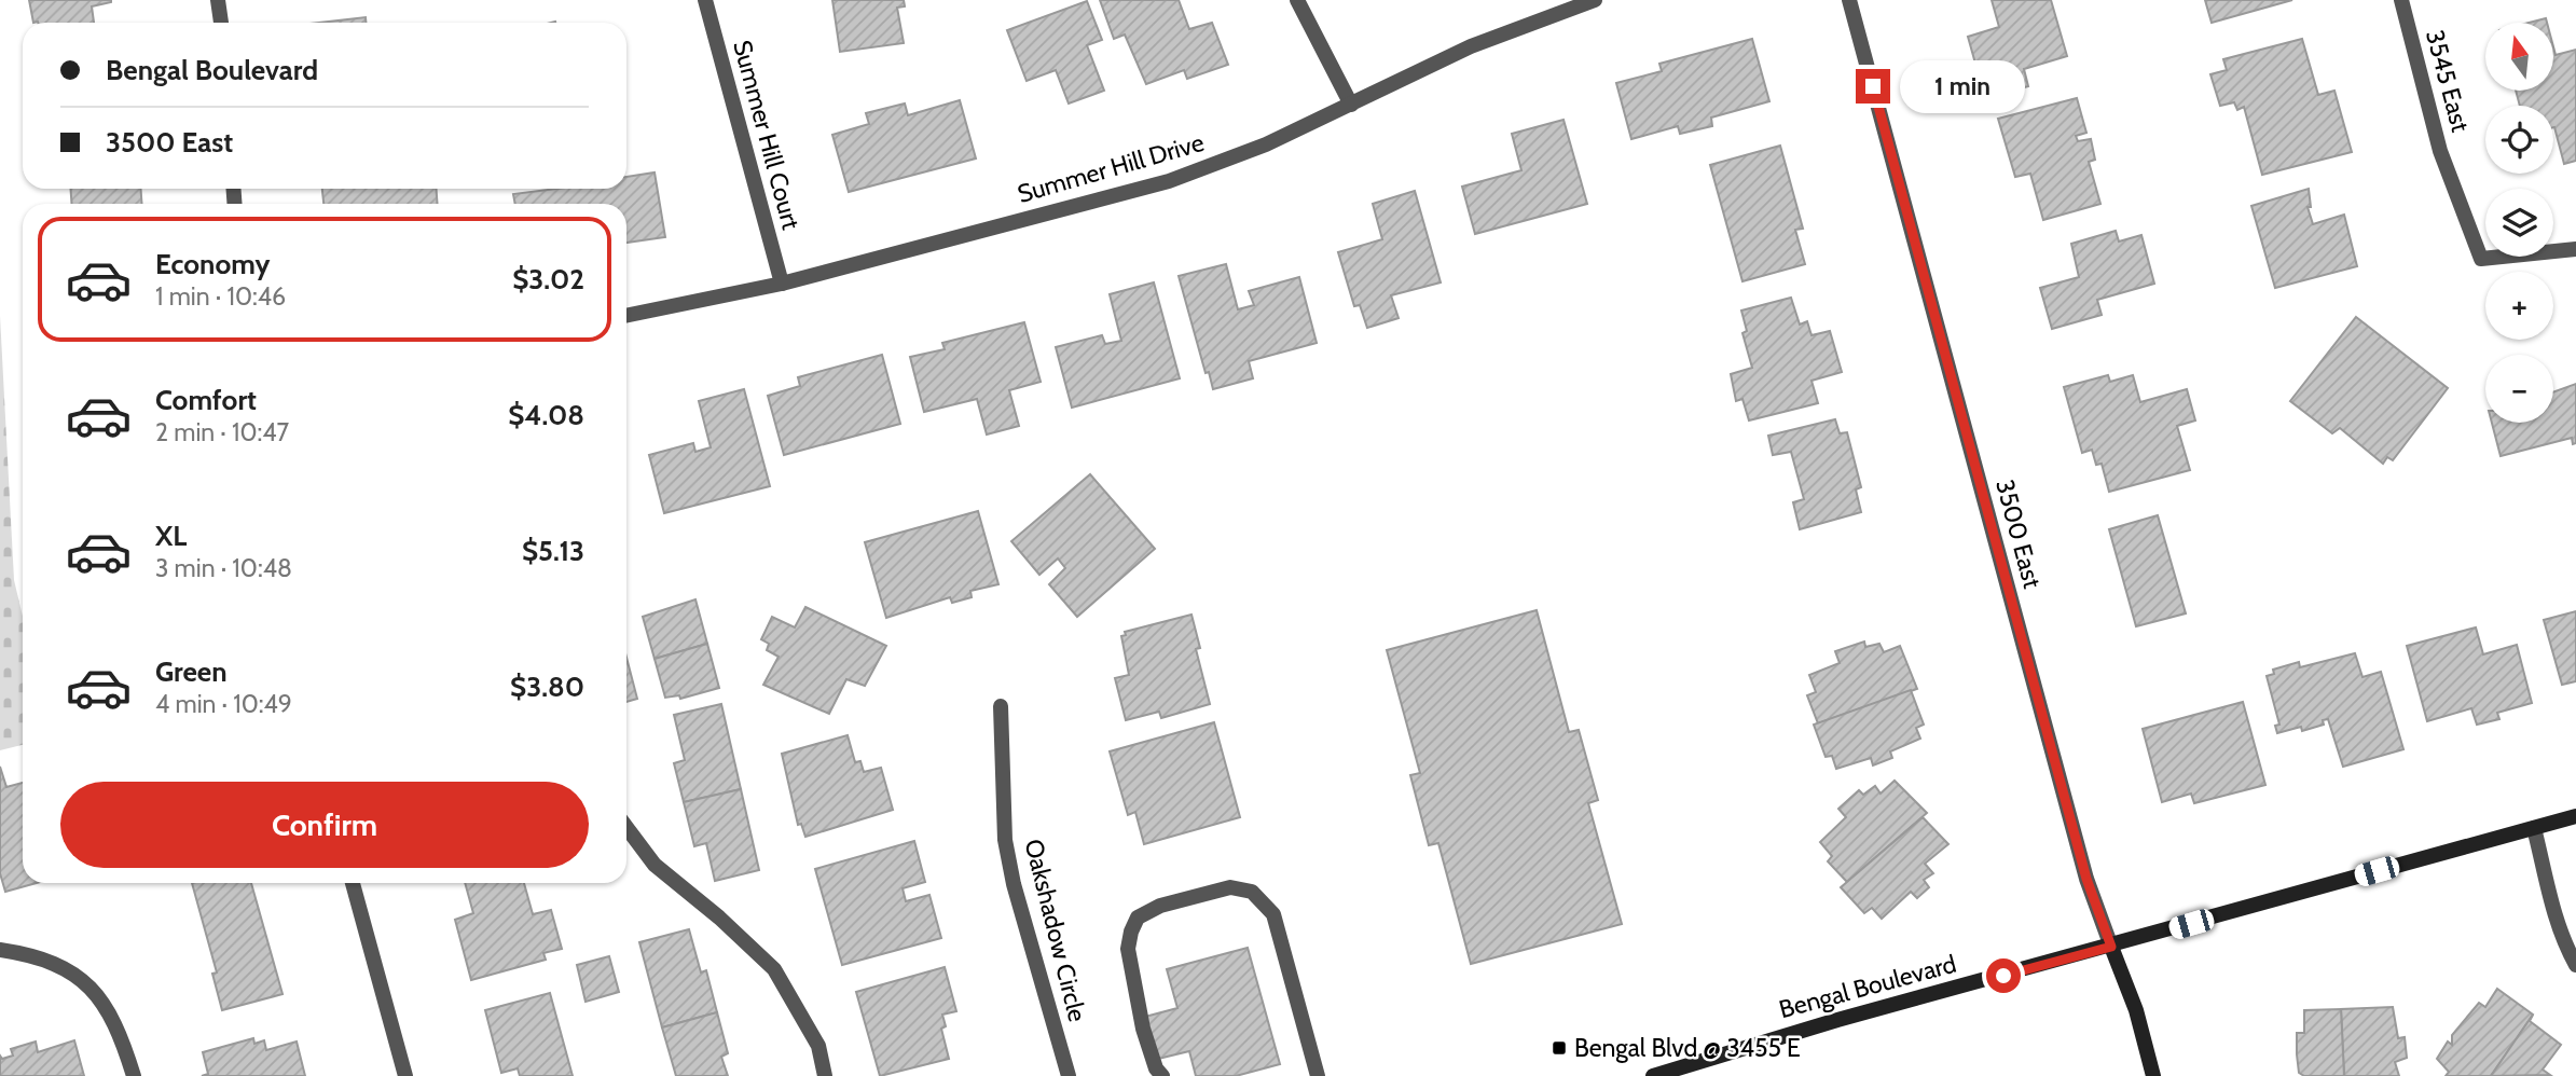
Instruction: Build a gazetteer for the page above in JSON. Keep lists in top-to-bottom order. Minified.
{"streets":{"main road":["3500 East","Bengal Boulevard"],"street":["3545 East","Summer Hill Court","Summer Hill Drive","Oakshadow Circle"]},"crossings":[["Summer Hill Court","Summer Hill Drive"],["3500 East","Bengal Boulevard"]],"places":{"transit":["Bengal Blvd @ 3455 E"]},"north":"top","page":{"map_buttons":["+","−"],"banner":["Bengal Boulevard","3500 East"],"bubble":"1 min","list":[{"name":"Economy","note":"1 min · 10:46","value":"$3.02"},{"name":"Comfort","note":"2 min · 10:47","value":"$4.08"},{"name":"XL","note":"3 min · 10:48","value":"$5.13"},{"name":"Green","note":"4 min · 10:49","value":"$3.80"}],"buttons":"Confirm"}}
